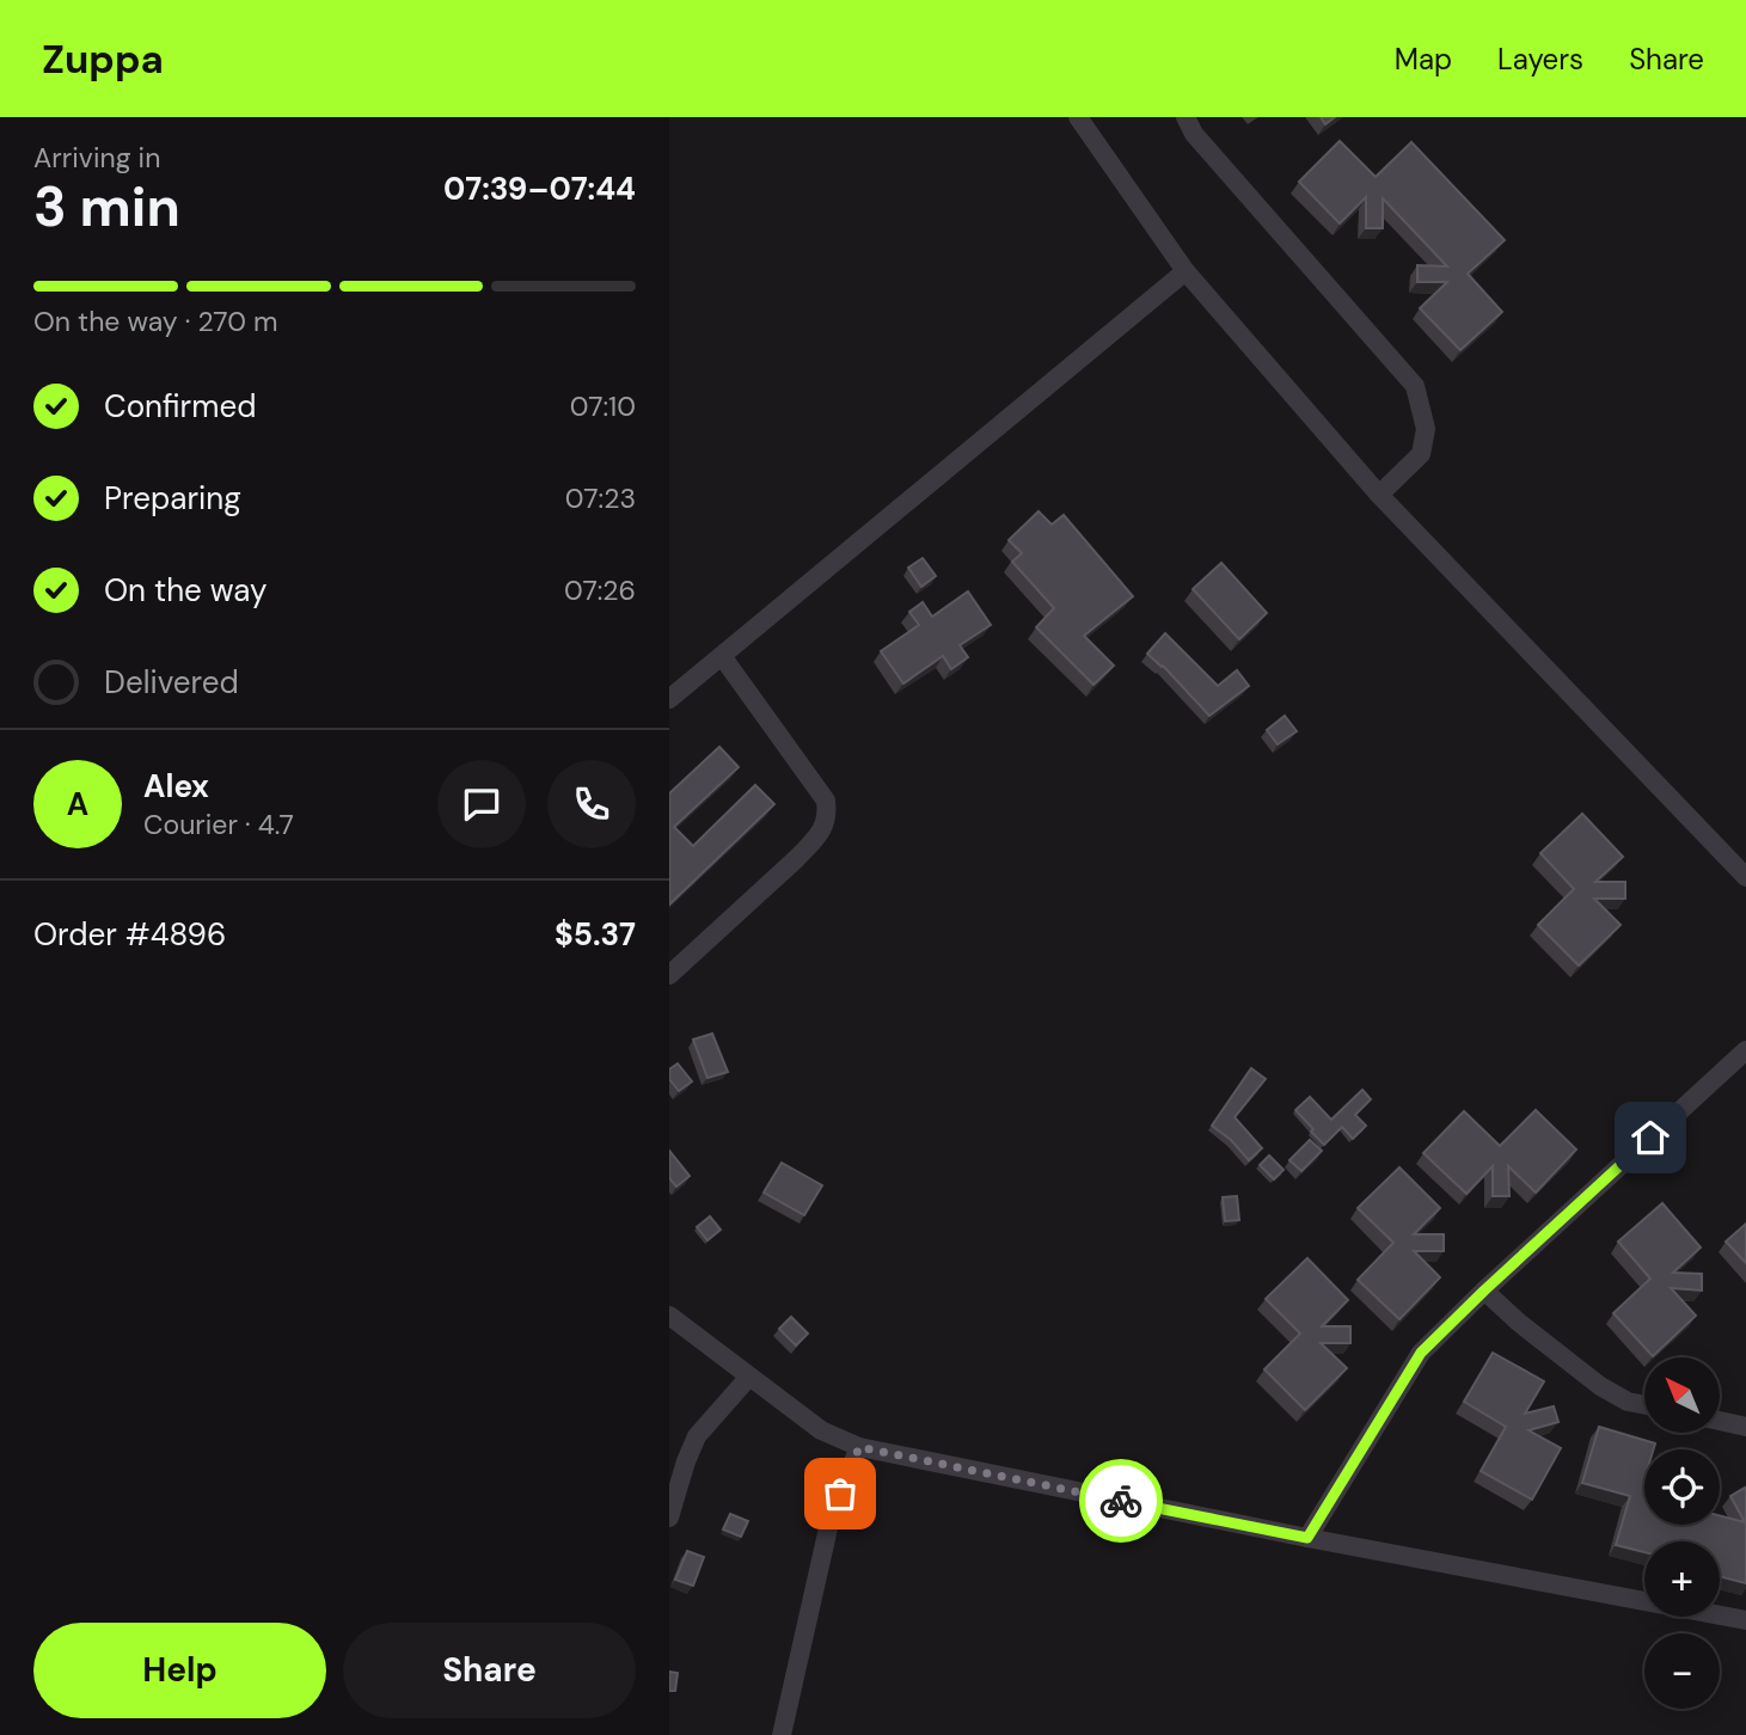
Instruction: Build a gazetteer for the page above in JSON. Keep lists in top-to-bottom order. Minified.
{"north":"top left","page":{"header":"Zuppa","nav":["Map","Layers","Share"],"heading":["3 min","Arriving in","07:39–07:44"],"panel":["Alex","Courier · 4.7","Order #4896","$5.37"],"bar":"On the way · 270 m","list":[["Confirmed","07:10"],["Preparing","07:23"],["On the way","07:26"],"Delivered"],"round":"A","map_buttons":["+","−"],"buttons":["Help","Share"]}}
